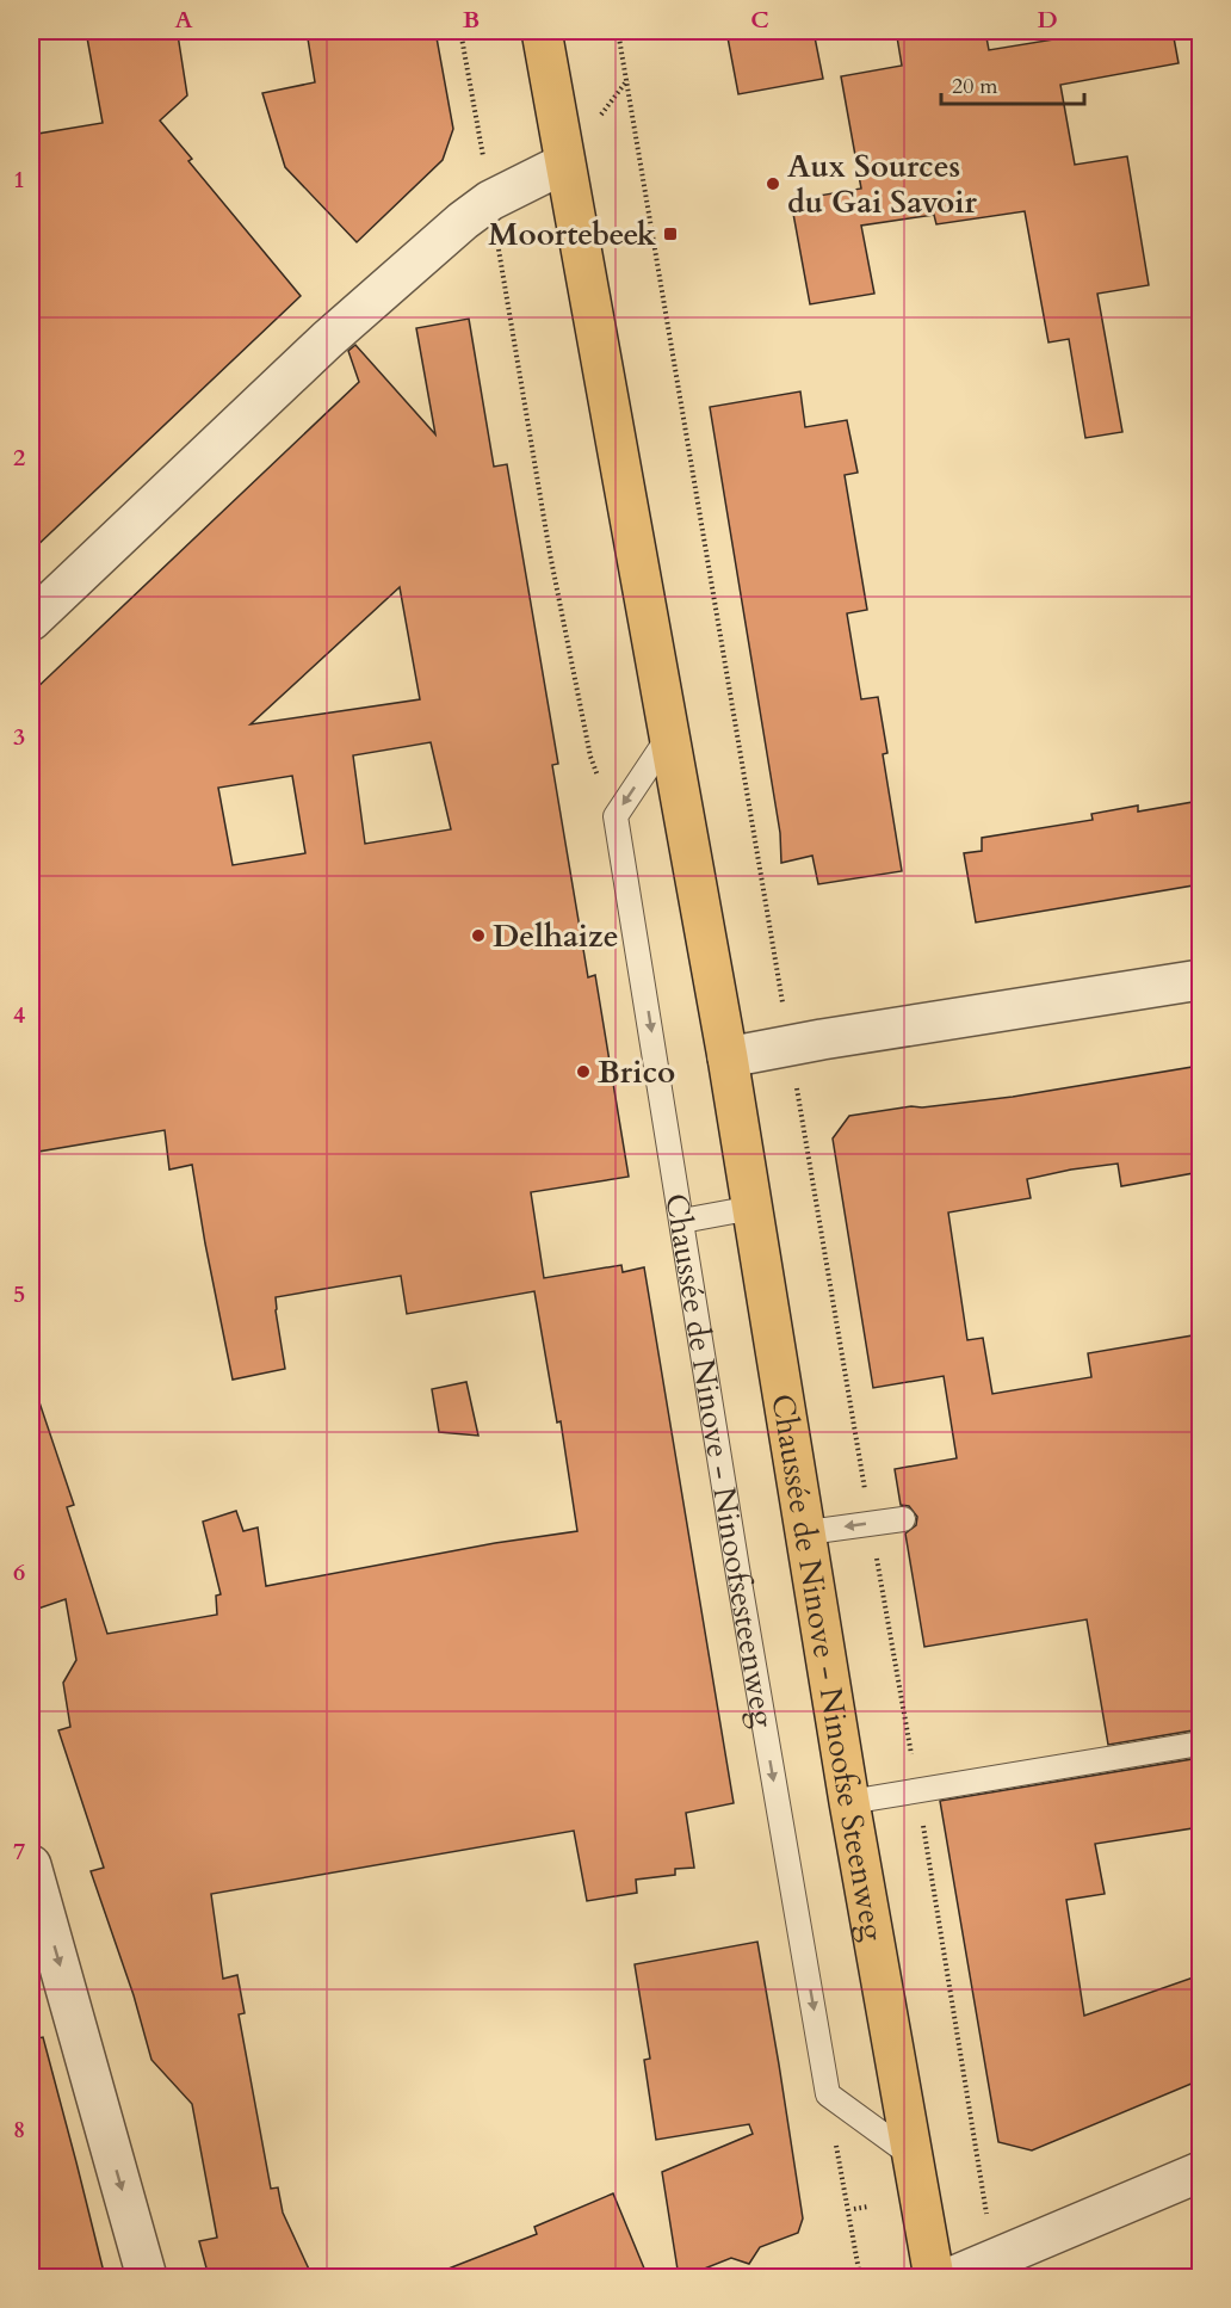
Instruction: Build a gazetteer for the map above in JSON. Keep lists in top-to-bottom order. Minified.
{"streets":{"main road":["Chaussée de Ninove - Ninoofse Steenweg"],"lane":["Chaussée de Ninove - Ninoofsesteenweg"]},"one_way":["Chaussée de Ninove - Ninoofsesteenweg"],"places":{"other":["Aux Sources du Gai Savoir","Delhaize","Brico"],"transit":["Moortebeek"]},"scale_bar":"20 m","grid":{"columns":["A","B","C","D"],"rows":["1","2","3","4","5","6","7","8"]}}
